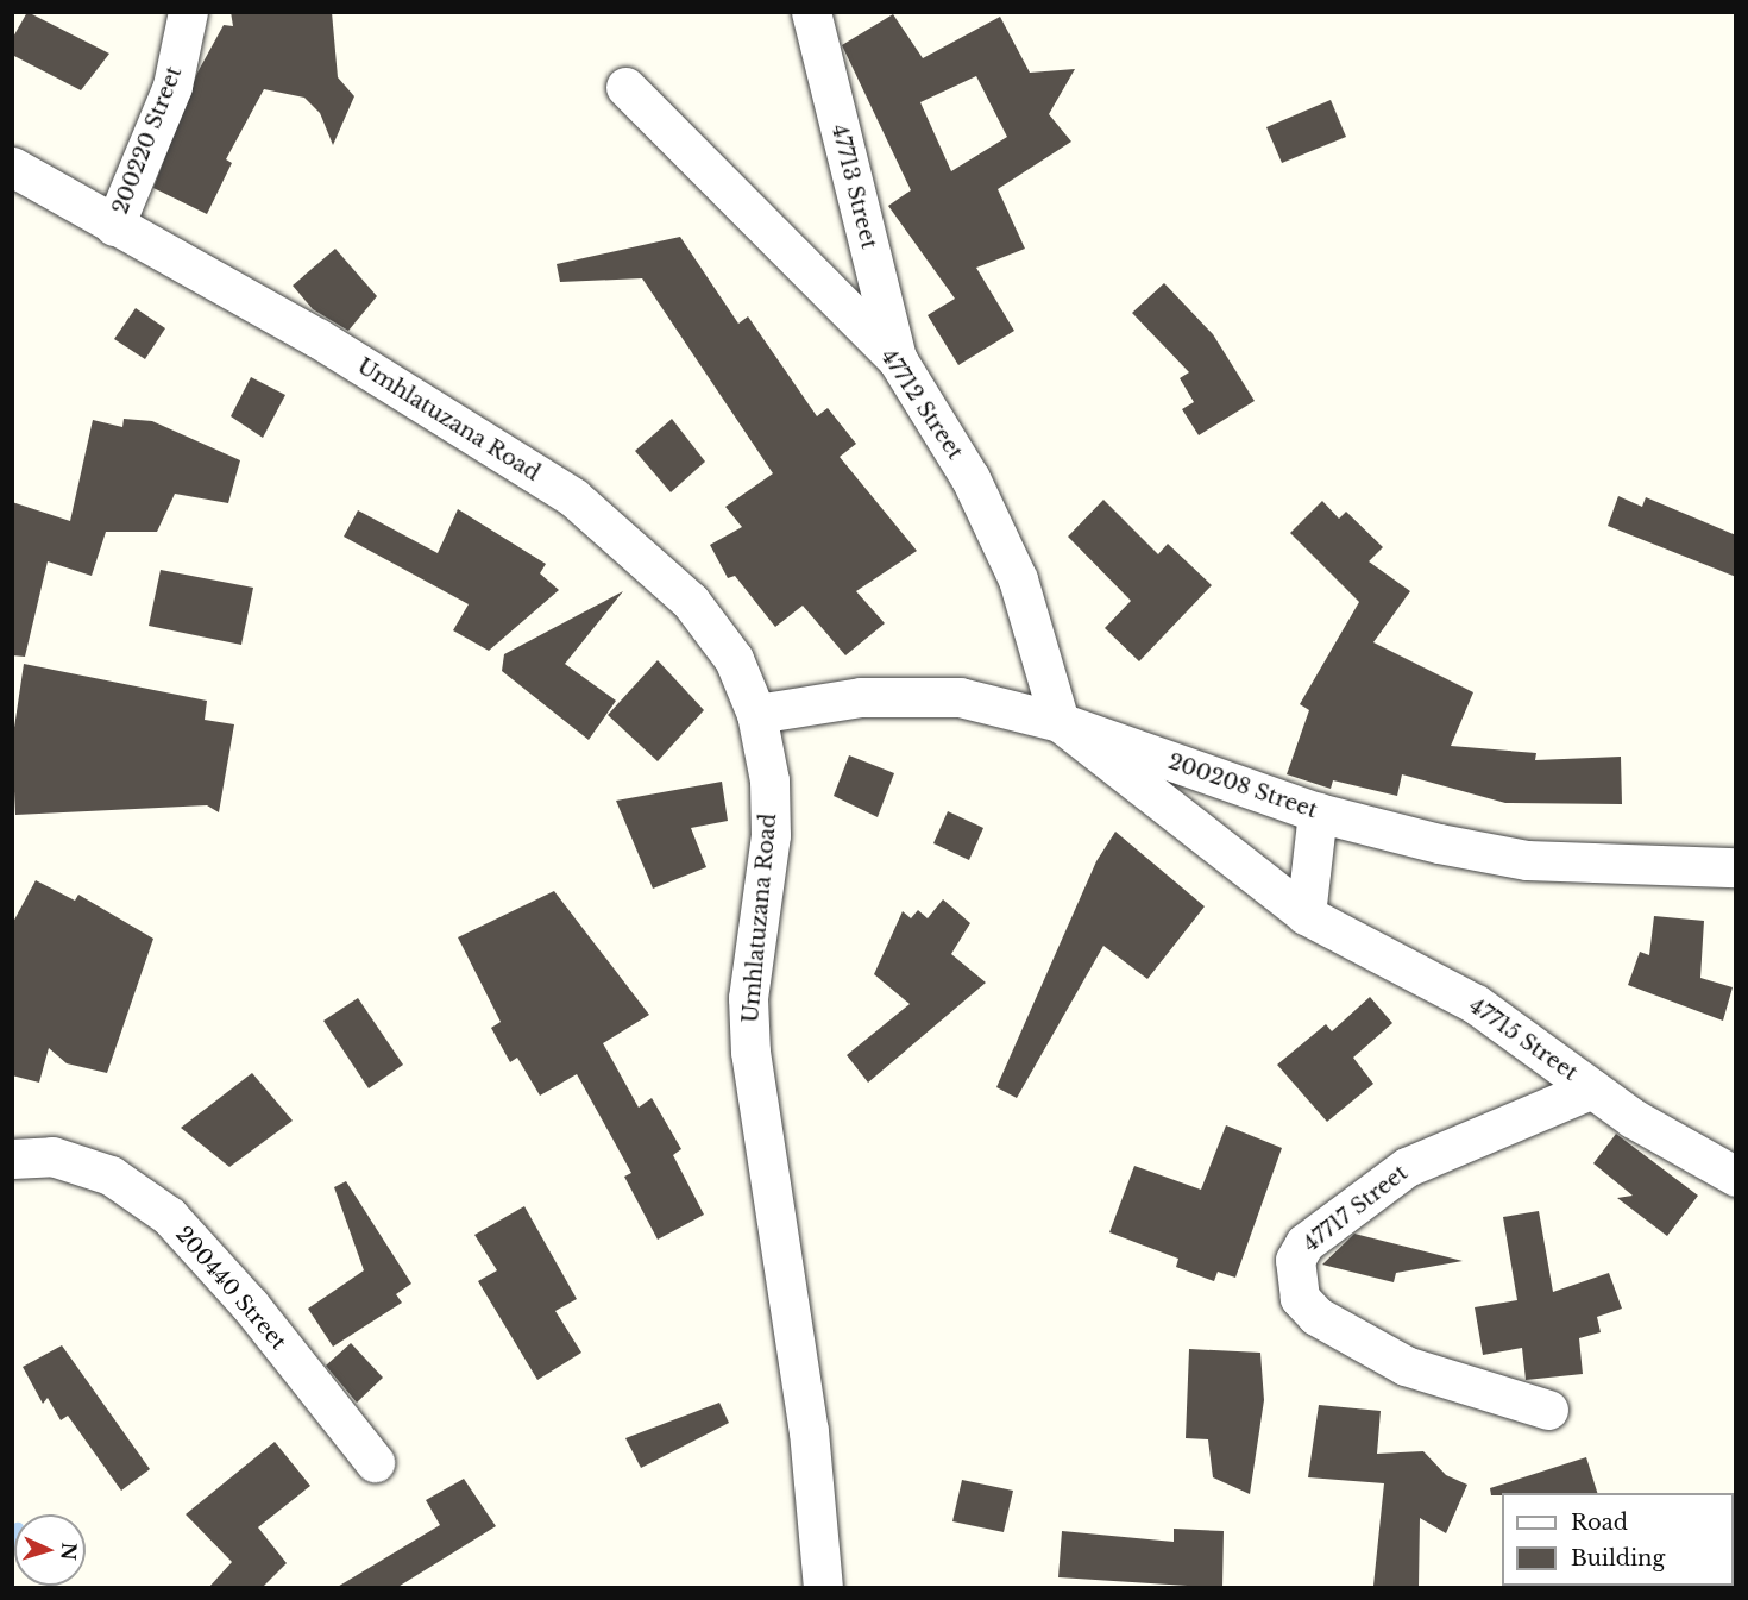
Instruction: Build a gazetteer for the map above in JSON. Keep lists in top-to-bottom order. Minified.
{"streets":{"street":["200220 Street","47713 Street","47712 Street","Umhlatuzana Road","200208 Street","47715 Street","47717 Street","200440 Street"]},"crossings":[["200220 Street","Umhlatuzana Road"],["47713 Street","47712 Street"],["47712 Street","200208 Street"],["47712 Street","47715 Street"],["Umhlatuzana Road","200208 Street"],["200208 Street","47715 Street"],["47715 Street","47717 Street"]],"legend":["Road","Building"],"north":"right"}
